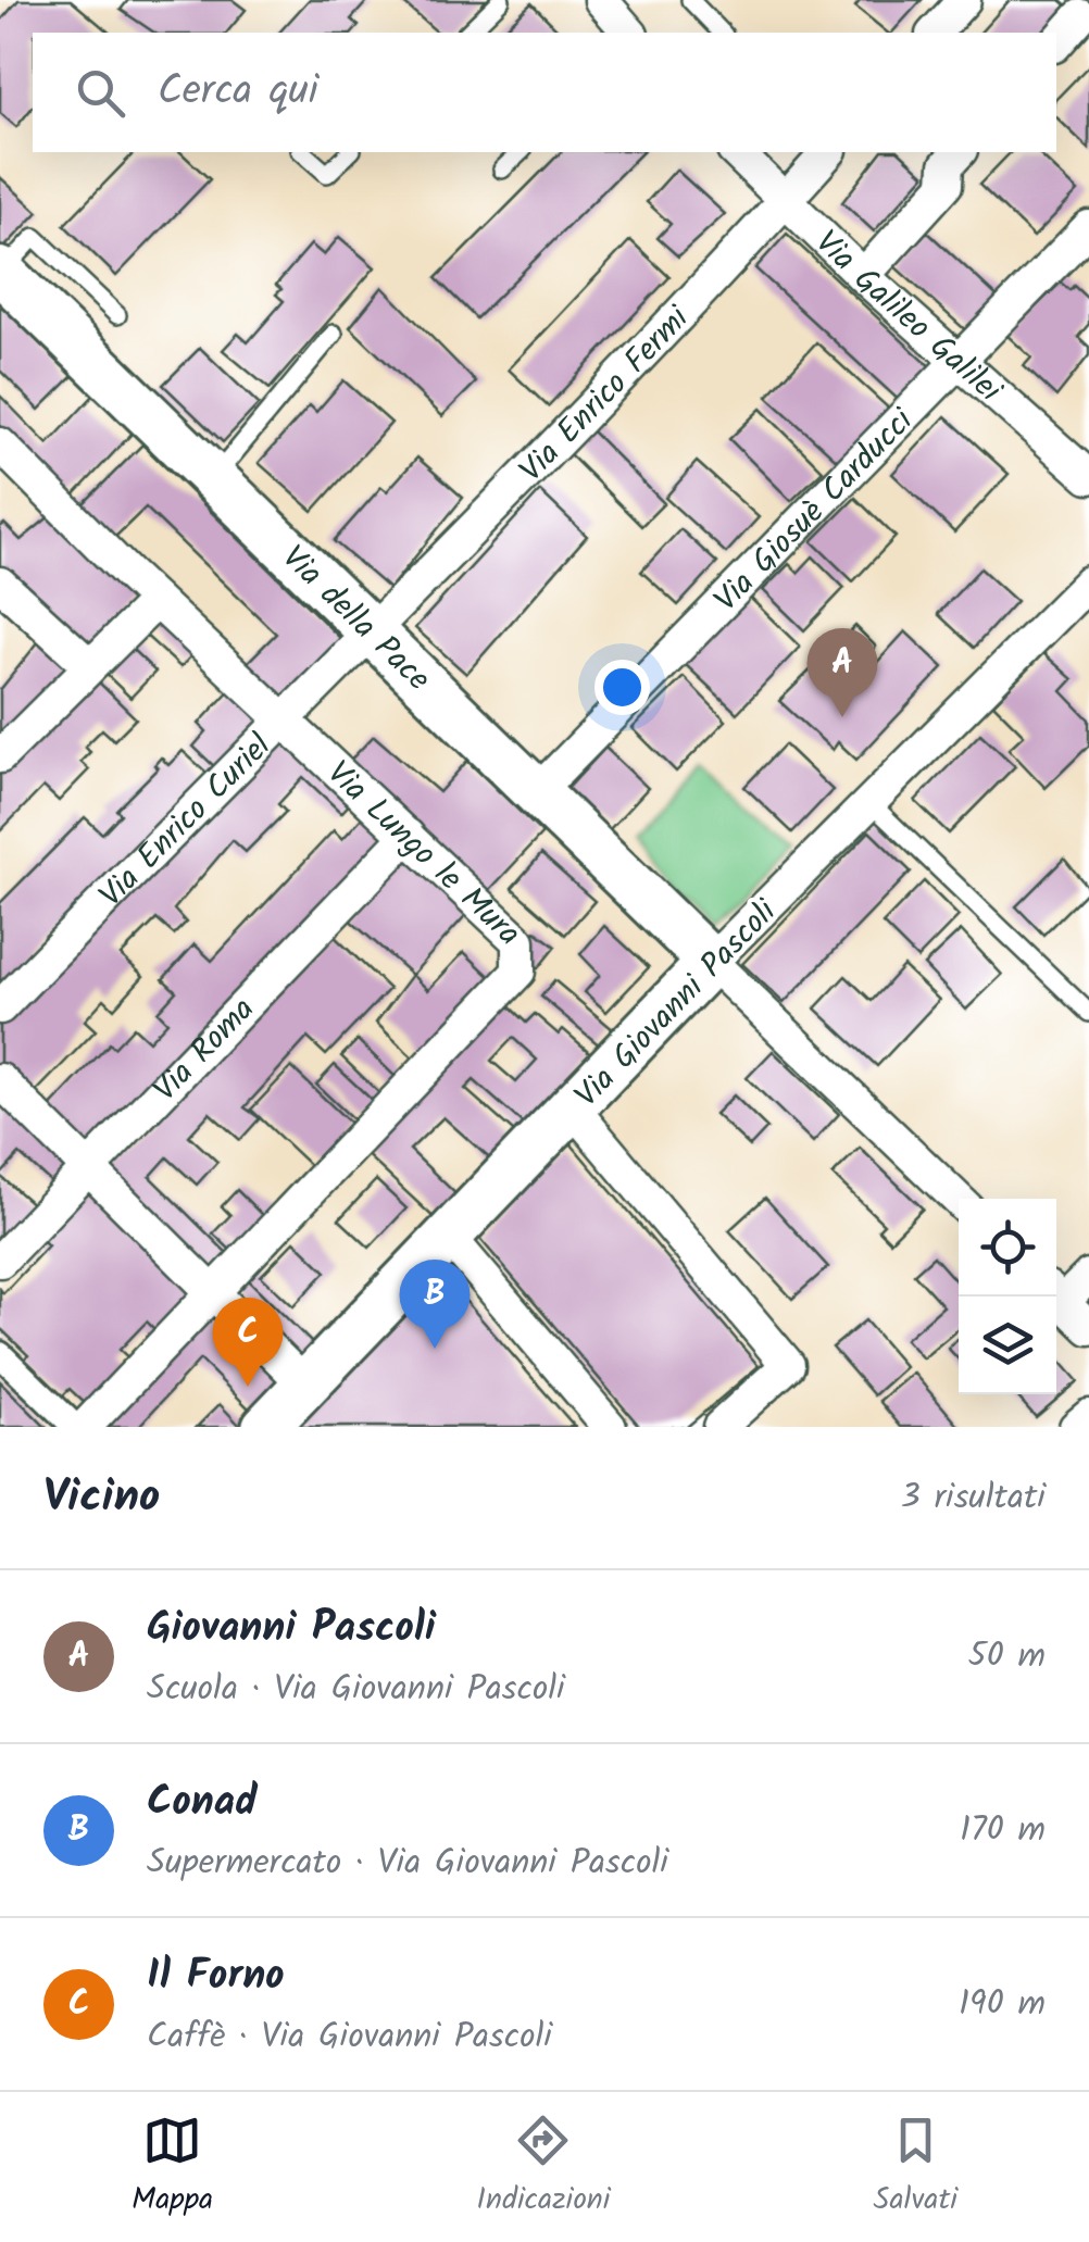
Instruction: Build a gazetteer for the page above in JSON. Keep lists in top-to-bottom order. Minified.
{"streets":{"main road":["Via della Pace","Via Giovanni Pascoli"],"street":["Via Galileo Galilei","Via Enrico Fermi","Via Giosuè Carducci","Via Enrico Curiel","Via Lungo le Mura","Via Roma"]},"crossings":[["Via Galileo Galilei","Via Enrico Fermi"],["Via Galileo Galilei","Via Giosuè Carducci"],["Via Enrico Fermi","Via della Pace"],["Via Enrico Fermi","Via Enrico Curiel"],["Via Giosuè Carducci","Via della Pace"],["Via della Pace","Via Enrico Curiel"],["Via della Pace","Via Giovanni Pascoli"],["Via Enrico Curiel","Via Lungo le Mura"],["Via Lungo le Mura","Via Roma"]],"page":{"search":"Cerca qui","pins":["A","B","C"],"heading":["Vicino","3 risultati"],"list":[{"mark":"A","name":"Giovanni Pascoli","note":"Scuola · Via Giovanni Pascoli","value":"50 m"},{"mark":"B","name":"Conad","note":"Supermercato · Via Giovanni Pascoli","value":"170 m"},{"mark":"C","name":"Il Forno","note":"Caffè · Via Giovanni Pascoli","value":"190 m"}],"nav":["Mappa","Indicazioni","Salvati"]}}
